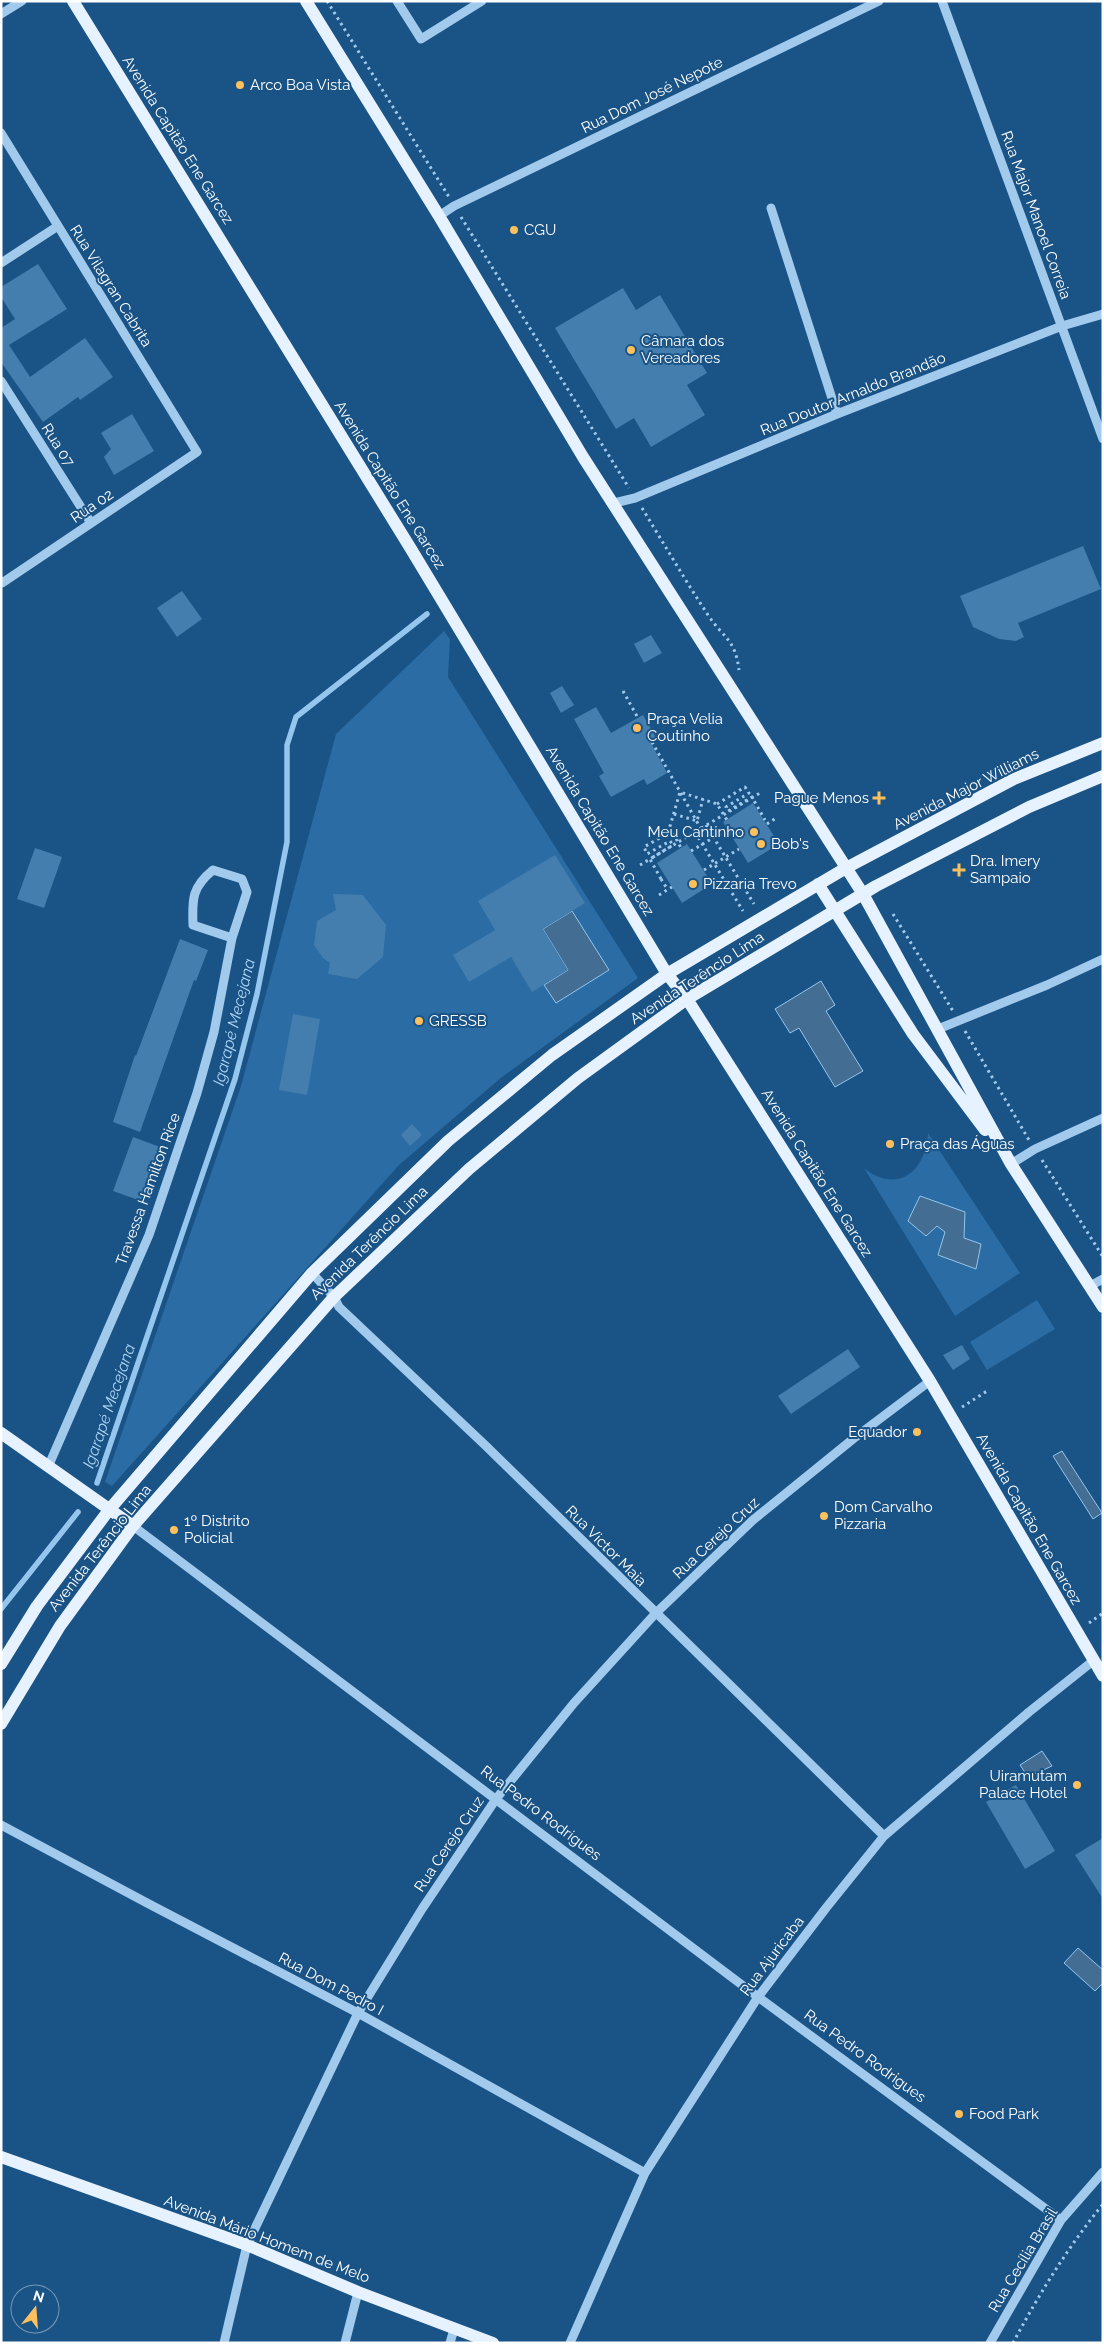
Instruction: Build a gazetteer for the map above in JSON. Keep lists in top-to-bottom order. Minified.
{"streets":{"main road":["Avenida Capitão Ene Garcez","Avenida Major Williams","Avenida Terêncio Lima","Rua Pedro Rodrigues","Avenida Mário Homem de Melo"],"street":["Rua Dom José Nepote","Rua Major Manoel Correia","Rua Vilagran Cabrita","Rua Doutor Arnaldo Brandão","Rua 07","Rua 02","Travessa Hamilton Rice","Rua Cerejo Cruz","Rua Victor Maia","Rua Ajuricaba","Rua Dom Pedro I","Rua Cecília Brasil"]},"crossings":[["Avenida Capitão Ene Garcez","Avenida Terêncio Lima"],["Avenida Capitão Ene Garcez","Rua Cerejo Cruz"],["Avenida Capitão Ene Garcez","Rua Ajuricaba"],["Rua Major Manoel Correia","Rua Doutor Arnaldo Brandão"],["Rua Vilagran Cabrita","Rua 02"],["Rua 07","Rua 02"],["Avenida Major Williams","Avenida Terêncio Lima"],["Avenida Terêncio Lima","Rua Victor Maia"],["Avenida Terêncio Lima","Rua Pedro Rodrigues"],["Travessa Hamilton Rice","Rua Pedro Rodrigues"],["Rua Cerejo Cruz","Rua Victor Maia"],["Rua Cerejo Cruz","Rua Pedro Rodrigues"],["Rua Cerejo Cruz","Rua Dom Pedro I"],["Rua Cerejo Cruz","Avenida Mário Homem de Melo"],["Rua Victor Maia","Rua Ajuricaba"],["Rua Pedro Rodrigues","Rua Ajuricaba"],["Rua Pedro Rodrigues","Rua Cecília Brasil"],["Rua Ajuricaba","Rua Dom Pedro I"]],"water":["Igarapé Mecejana"],"places":{"other":["Arco Boa Vista","CGU","Câmara dos Vereadores","Praça Velia Coutinho","Meu Cantinho","Bob's","Pizzaria Trevo","GRESSB","Praça das Águas","Equador","Dom Carvalho Pizzaria","1º Distrito Policial","Uiramutam Palace Hotel","Food Park"],"health":["Pague Menos","Dra. Imery Sampaio"]},"north":"top"}
